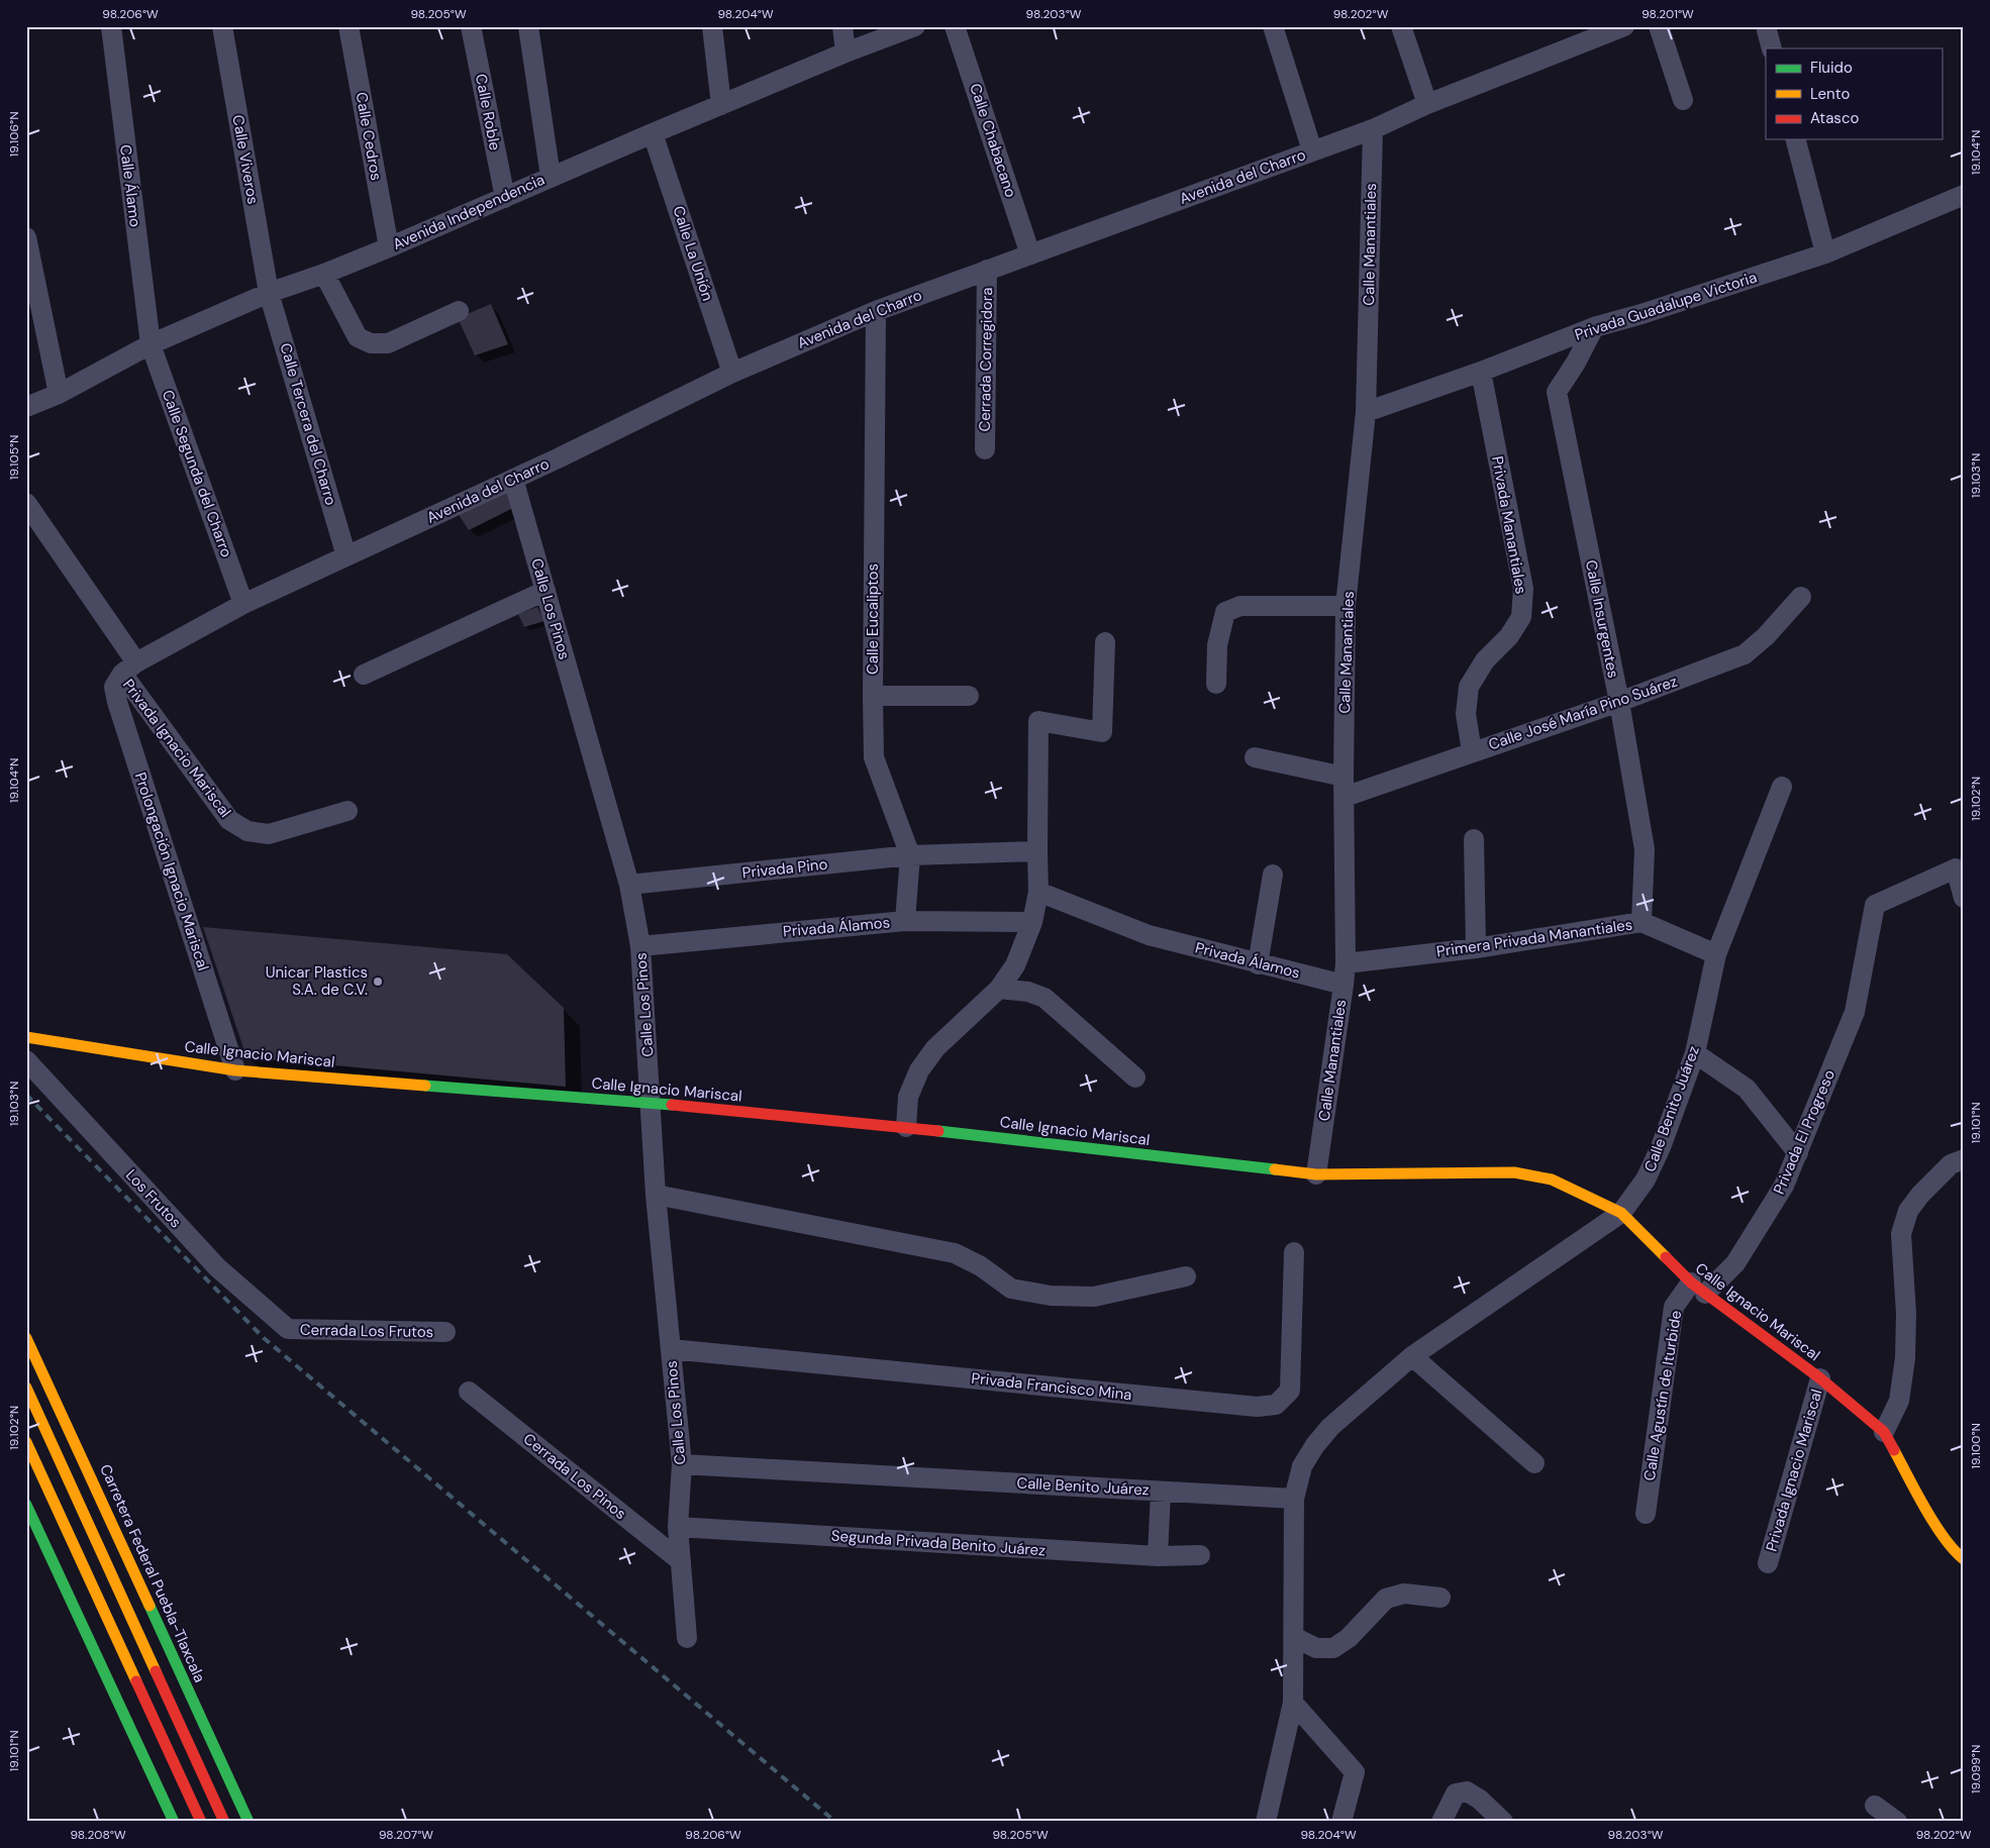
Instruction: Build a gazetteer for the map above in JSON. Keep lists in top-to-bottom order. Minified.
{"streets":{"street":["Calle Roble","Calle Cedros","Calle Chabacano","Calle Viveros","Avenida del Charro","Calle Álamo","Avenida Independencia","Calle Manantiales","Calle La Unión","Privada Guadalupe Victoria","Cerrada Corregidora","Calle Tercera del Charro","Calle Segunda del Charro","Privada Manantiales","Calle Los Pinos","Calle Eucaliptos","Calle Insurgentes","Calle José María Pino Suárez","Privada Ignacio Mariscal","Privada Pino","Prolongación Ignacio Mariscal","Privada Álamos","Primera Privada Manantiales","Calle Ignacio Mariscal","Calle Benito Juárez","Privada El Progreso","Los Frutos","Cerrada Los Frutos","Privada Francisco Mina","Calle Agustín de Iturbide","Cerrada Los Pinos","Segunda Privada Benito Juárez","Carretera Federal Puebla-Tlaxcala"]},"crossings":[["Calle Roble","Avenida Independencia"],["Calle Cedros","Avenida Independencia"],["Calle Chabacano","Avenida del Charro"],["Calle Viveros","Avenida Independencia"],["Calle Viveros","Calle Tercera del Charro"],["Avenida del Charro","Calle Manantiales"],["Avenida del Charro","Calle La Unión"],["Avenida del Charro","Cerrada Corregidora"],["Avenida del Charro","Calle Tercera del Charro"],["Avenida del Charro","Calle Segunda del Charro"],["Avenida del Charro","Calle Los Pinos"],["Avenida del Charro","Calle Eucaliptos"],["Avenida del Charro","Privada Ignacio Mariscal"],["Avenida del Charro","Prolongación Ignacio Mariscal"],["Calle Álamo","Avenida Independencia"],["Calle Álamo","Calle Segunda del Charro"],["Avenida Independencia","Calle La Unión"],["Avenida Independencia","Calle Tercera del Charro"],["Avenida Independencia","Calle Segunda del Charro"],["Calle Manantiales","Privada Guadalupe Victoria"],["Calle Manantiales","Calle José María Pino Suárez"],["Calle Manantiales","Privada Álamos"],["Calle Manantiales","Primera Privada Manantiales"],["Calle Manantiales","Calle Ignacio Mariscal"],["Privada Guadalupe Victoria","Privada Manantiales"],["Privada Guadalupe Victoria","Calle Insurgentes"],["Privada Manantiales","Calle José María Pino Suárez"],["Calle Los Pinos","Privada Pino"],["Calle Los Pinos","Privada Álamos"],["Calle Los Pinos","Calle Ignacio Mariscal"],["Calle Los Pinos","Calle Benito Juárez"],["Calle Los Pinos","Privada Francisco Mina"],["Calle Los Pinos","Cerrada Los Pinos"],["Calle Los Pinos","Segunda Privada Benito Juárez"],["Calle Eucaliptos","Privada Pino"],["Calle Eucaliptos","Privada Álamos"],["Calle Insurgentes","Calle José María Pino Suárez"],["Calle Insurgentes","Primera Privada Manantiales"],["Privada Ignacio Mariscal","Prolongación Ignacio Mariscal"],["Privada Ignacio Mariscal","Calle Ignacio Mariscal"],["Prolongación Ignacio Mariscal","Calle Ignacio Mariscal"],["Primera Privada Manantiales","Calle Benito Juárez"],["Calle Ignacio Mariscal","Calle Benito Juárez"],["Calle Ignacio Mariscal","Privada El Progreso"],["Calle Ignacio Mariscal","Calle Agustín de Iturbide"],["Privada El Progreso","Calle Agustín de Iturbide"],["Los Frutos","Cerrada Los Frutos"]],"places":["Unicar Plastics S.A. de C.V."],"legend":["Fluido","Lento","Atasco"],"coordinates":["98.206°W","98.205°W","98.204°W","98.203°W","98.202°W","98.201°W","19.106°N","19.104°N","19.105°N","19.103°N","19.102°N","19.101°N","19.100°N","19.099°N","98.208°W","98.207°W"]}
